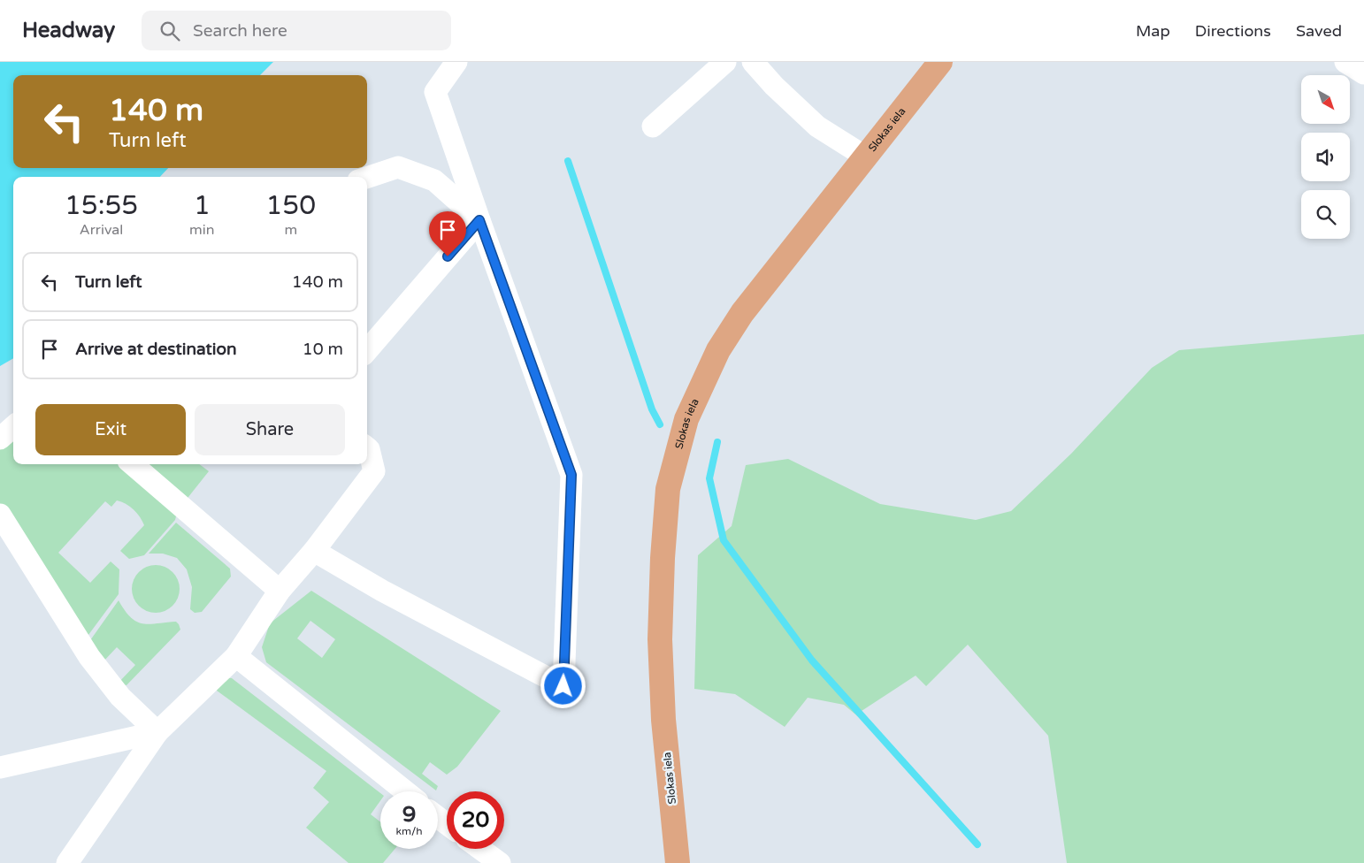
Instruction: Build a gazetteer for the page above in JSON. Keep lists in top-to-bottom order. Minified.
{"streets":{"main road":["Slokas iela"]},"north":"bottom right","page":{"header":"Headway","search":"Search here","nav":["Map","Directions","Saved"],"turn":["140 m","Turn left"],"eta":["15:55","Arrival","1","min","150","m"],"list":[{"name":"Turn left","value":"140 m"},{"name":"Arrive at destination","value":"10 m"}],"buttons":["Exit","Share"],"speed":"9 km/h","limit":"20"}}
